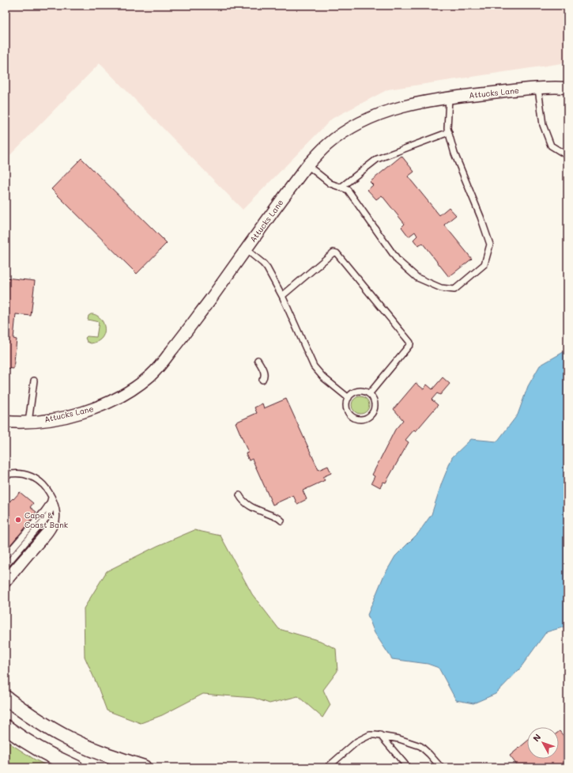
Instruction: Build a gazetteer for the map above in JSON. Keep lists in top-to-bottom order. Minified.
{"streets":{"street":["Attucks Lane"]},"places":["Cape & Coast Bank"],"north":"top left"}
